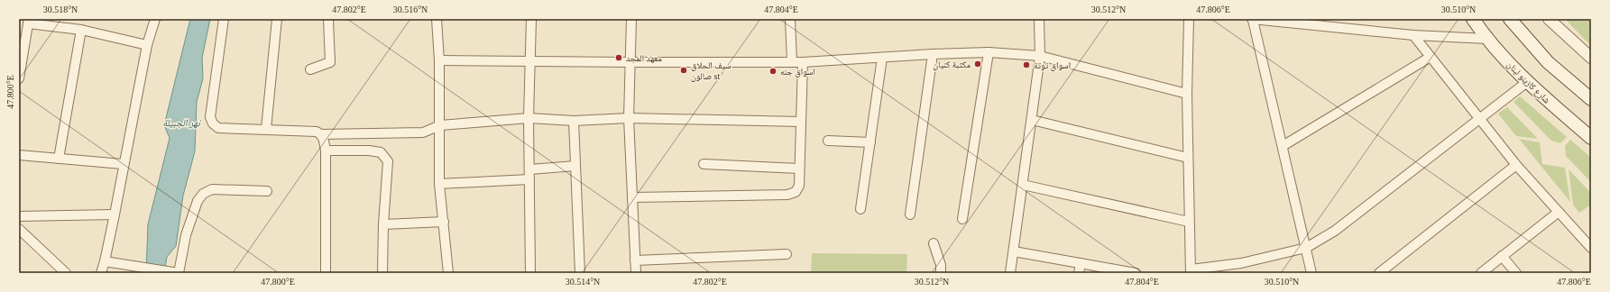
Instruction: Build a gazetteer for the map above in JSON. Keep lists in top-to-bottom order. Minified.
{"streets":{"main road":["شارع كازينو لبنان"]},"water":["نهر الجبيلة"],"places":["معهد المجد","مكتبة كنيان","اسواق توتة","سيف الحلاق صالون st","اسواق جنه"],"coordinates":["30.518°N","47.802°E","30.516°N","47.804°E","30.512°N","47.806°E","30.510°N","47.800°E","30.514°N"]}
